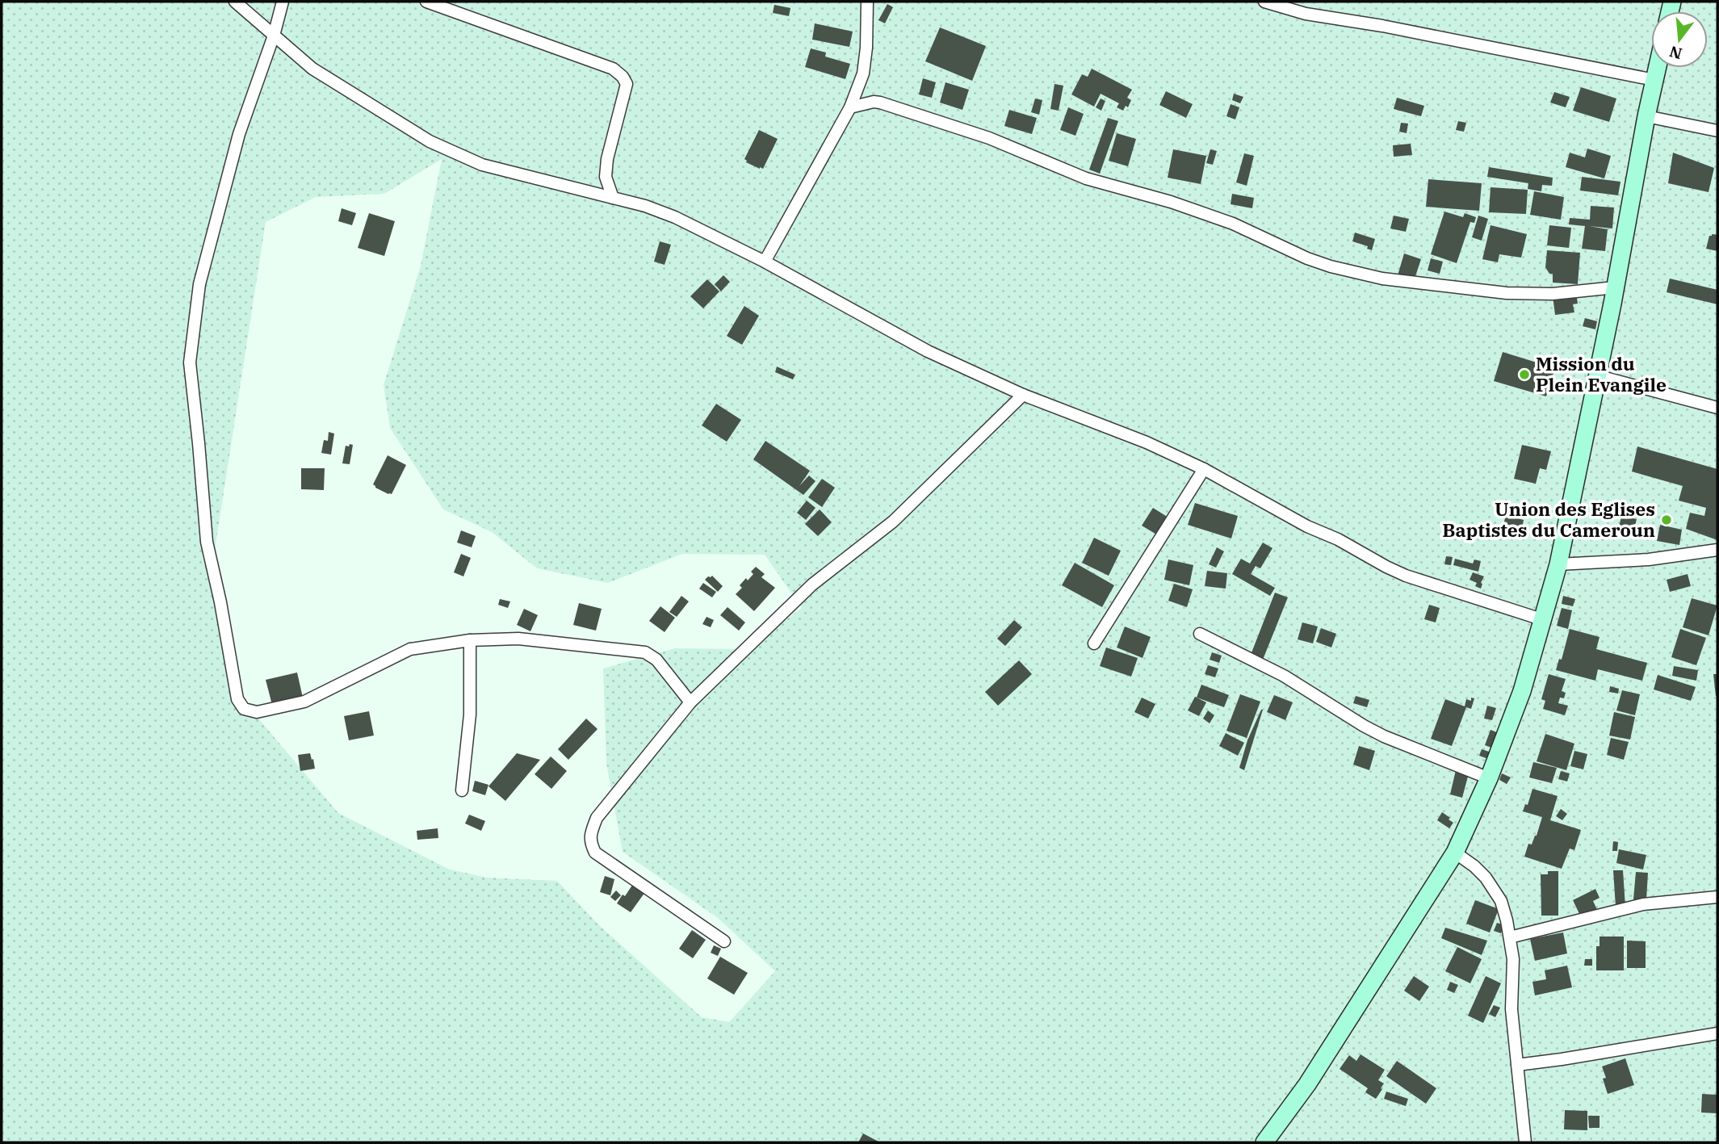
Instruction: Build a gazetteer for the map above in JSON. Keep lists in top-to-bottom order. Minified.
{"places":["Mission du Plein Evangile","Union des Eglises Baptistes du Cameroun"],"north":"bottom"}
